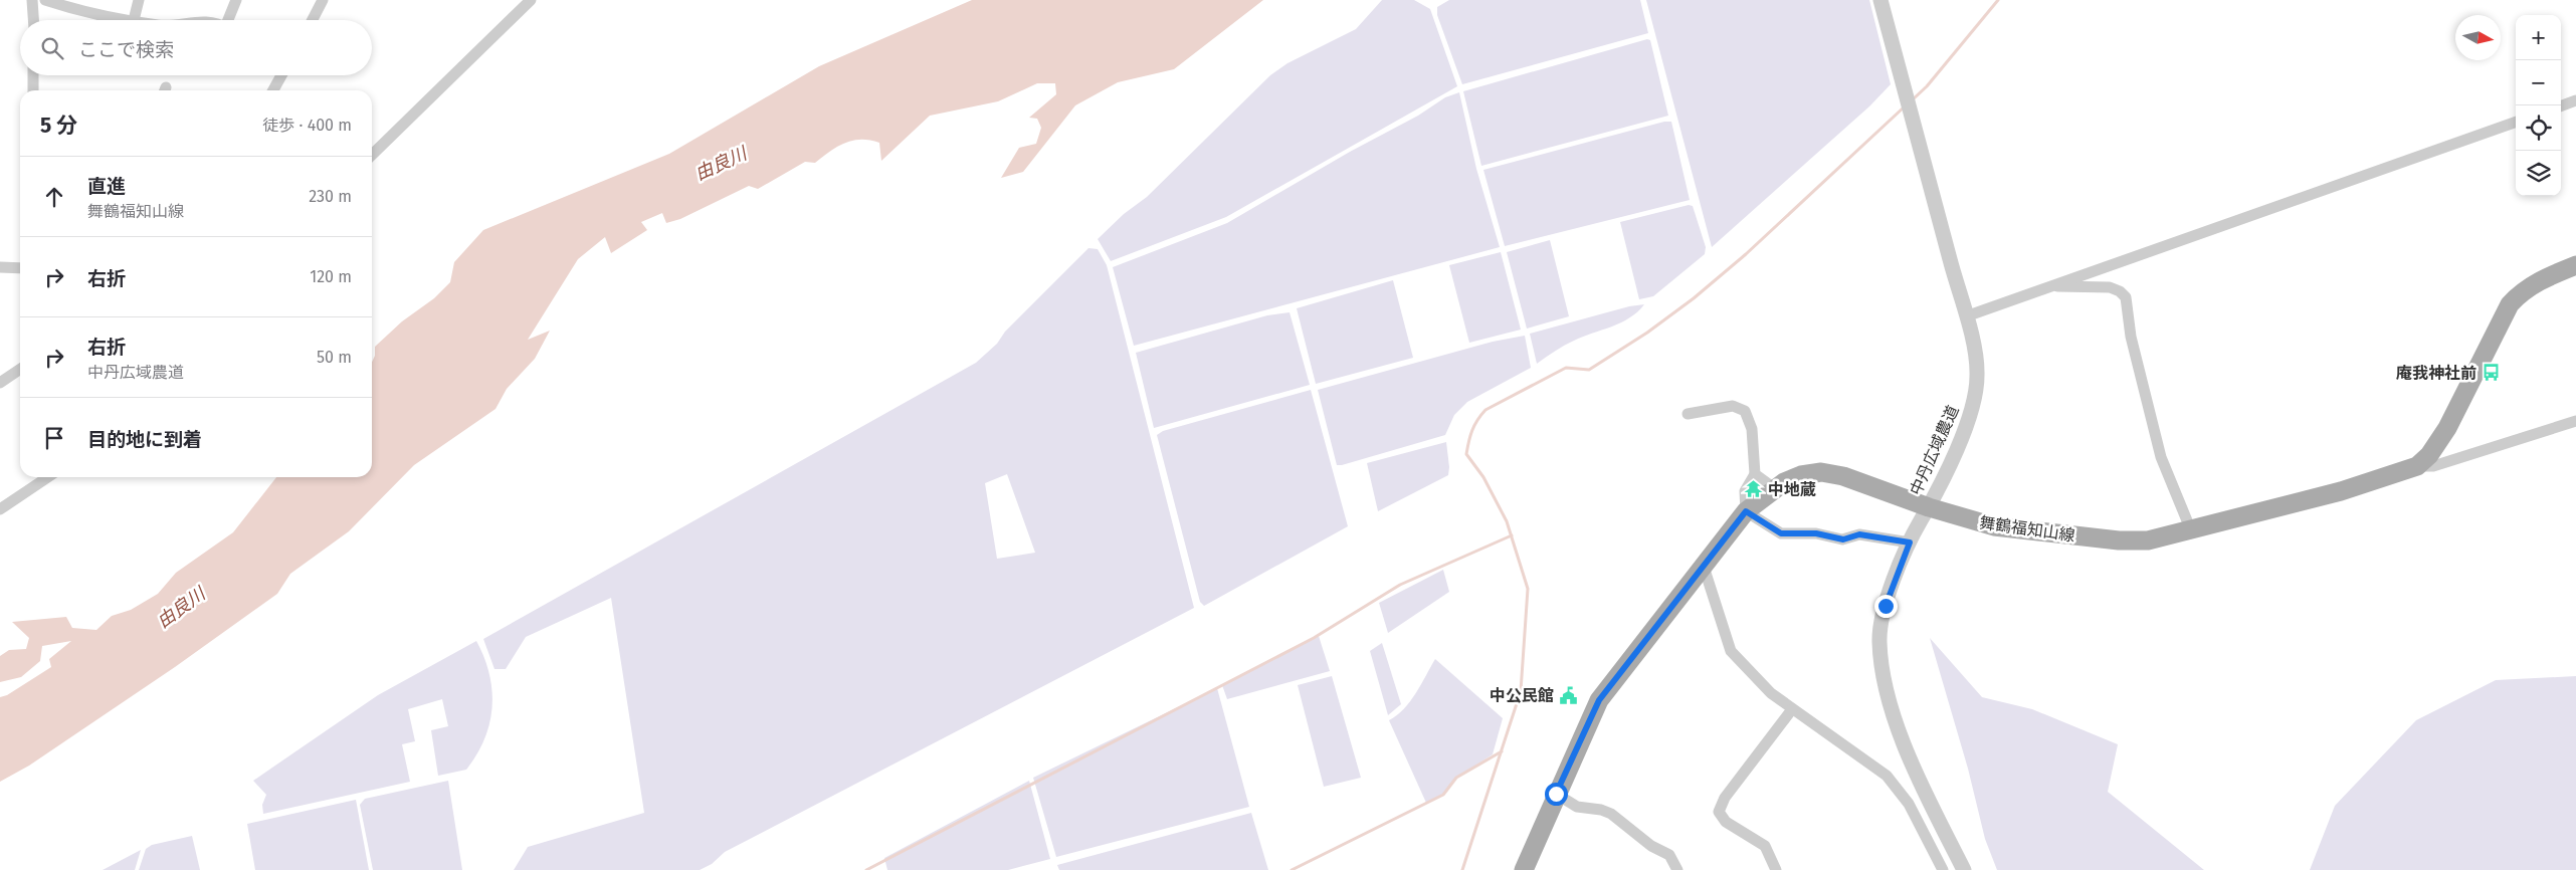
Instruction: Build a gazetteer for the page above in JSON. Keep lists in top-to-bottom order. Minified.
{"streets":{"main road":["舞鶴福知山線"],"street":["中丹広域農道"]},"crossings":[["中丹広域農道","舞鶴福知山線"]],"water":["由良川"],"places":{"bus stop":["庵我神社前"],"temple":["中地蔵"],"public building":["中公民館"]},"north":"right","page":{"map_buttons":["+","−"],"search":"ここで検索","heading":["5 分","徒歩 · 400 m"],"list":[["直進","舞鶴福知山線","230 m"],["右折","120 m"],["右折","中丹広域農道","50 m"],"目的地に到着"]}}
